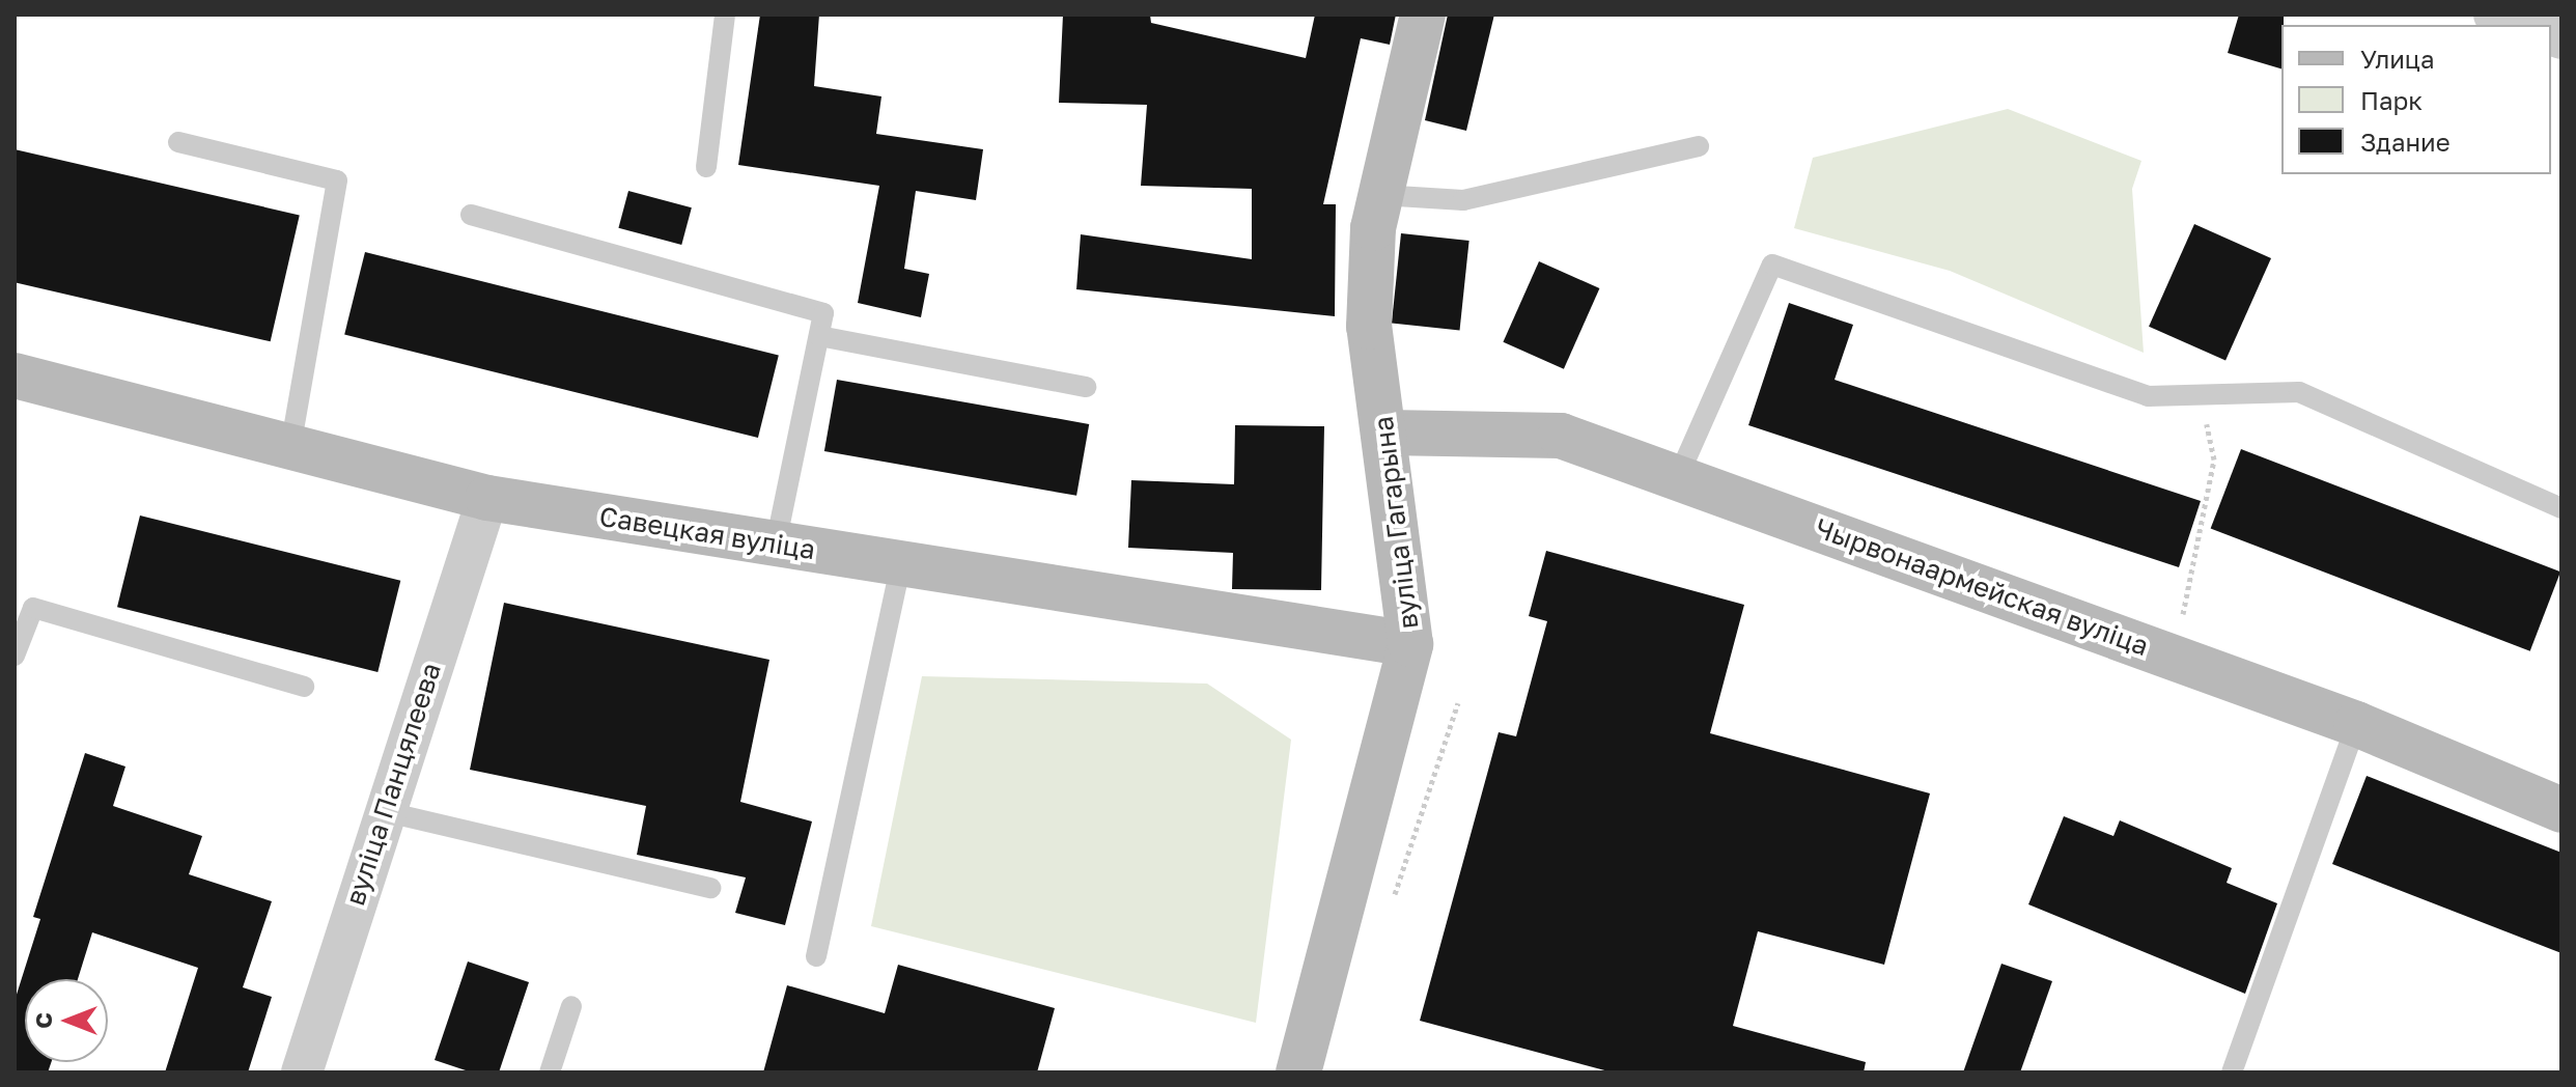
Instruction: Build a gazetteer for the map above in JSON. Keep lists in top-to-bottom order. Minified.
{"streets":{"street":["вуліца Гагарына","Савецкая вуліца","Чырвонаармейская вуліца","вуліца Панцялеева"]},"crossings":[["вуліца Гагарына","Савецкая вуліца"],["вуліца Гагарына","Чырвонаармейская вуліца"],["Савецкая вуліца","вуліца Панцялеева"]],"legend":["Улица","Парк","Здание"],"north":"left"}
